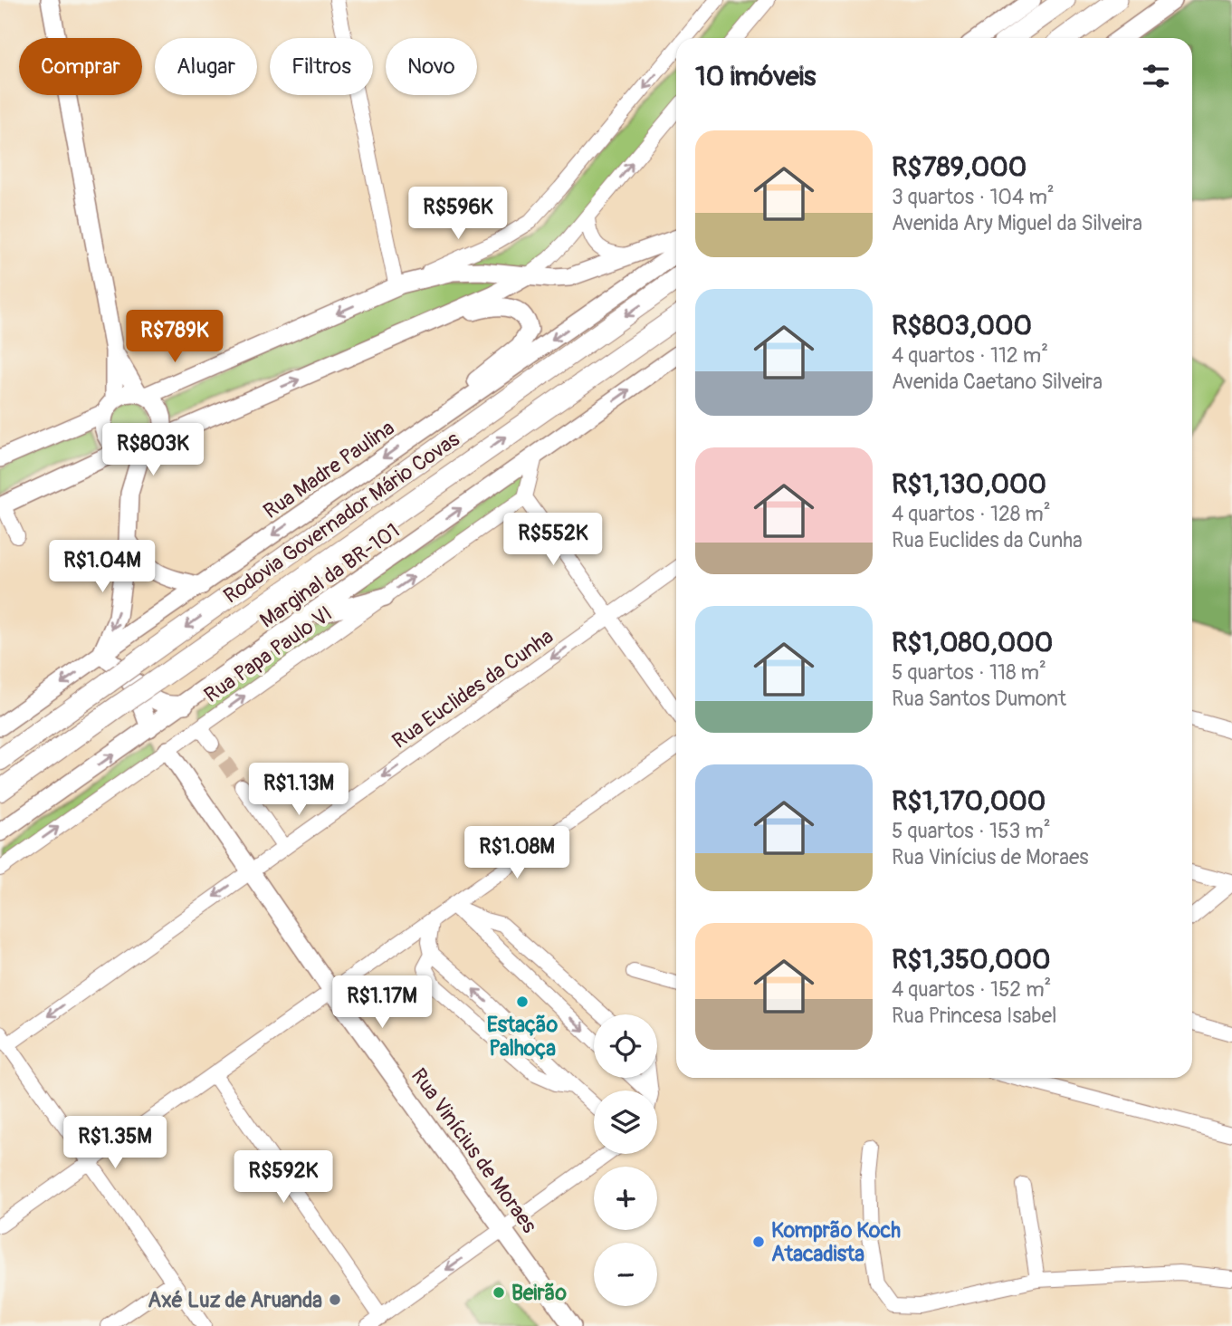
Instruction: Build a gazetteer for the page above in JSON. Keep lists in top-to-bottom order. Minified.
{"streets":{"highway":["Rodovia Governador Mário Covas"],"main road":["Rua Madre Paulina","Marginal da BR-101","Rua Vinícius de Moraes"],"street":["Rua Papa Paulo VI","Rua Euclides da Cunha"]},"crossings":[["Rua Papa Paulo VI","Rua Vinícius de Moraes"],["Rua Euclides da Cunha","Rua Vinícius de Moraes"]],"one_way":["Rua Papa Paulo VI","Rua Euclides da Cunha"],"places":["Estação Palhoça","Komprão Koch Atacadista","Beirão","Axé Luz de Aruanda"],"page":{"chip":["Comprar","Alugar","Filtros","Novo"],"heading":"10 imóveis","list":[{"name":"R$789,000","note":"3 quartos · 104 m² · Avenida Ary Miguel da Silveira"},{"name":"R$803,000","note":"4 quartos · 112 m² · Avenida Caetano Silveira"},{"name":"R$1,130,000","note":"4 quartos · 128 m² · Rua Euclides da Cunha"},{"name":"R$1,080,000","note":"5 quartos · 118 m² · Rua Santos Dumont"},{"name":"R$1,170,000","note":"5 quartos · 153 m² · Rua Vinícius de Moraes"},{"name":"R$1,350,000","note":"4 quartos · 152 m² · Rua Princesa Isabel"}],"price":["R$596K","R$789K","R$803K","R$552K","R$1.04M","R$1.13M","R$1.08M","R$1.17M","R$1.35M","R$592K"],"map_buttons":["+","−"]}}
